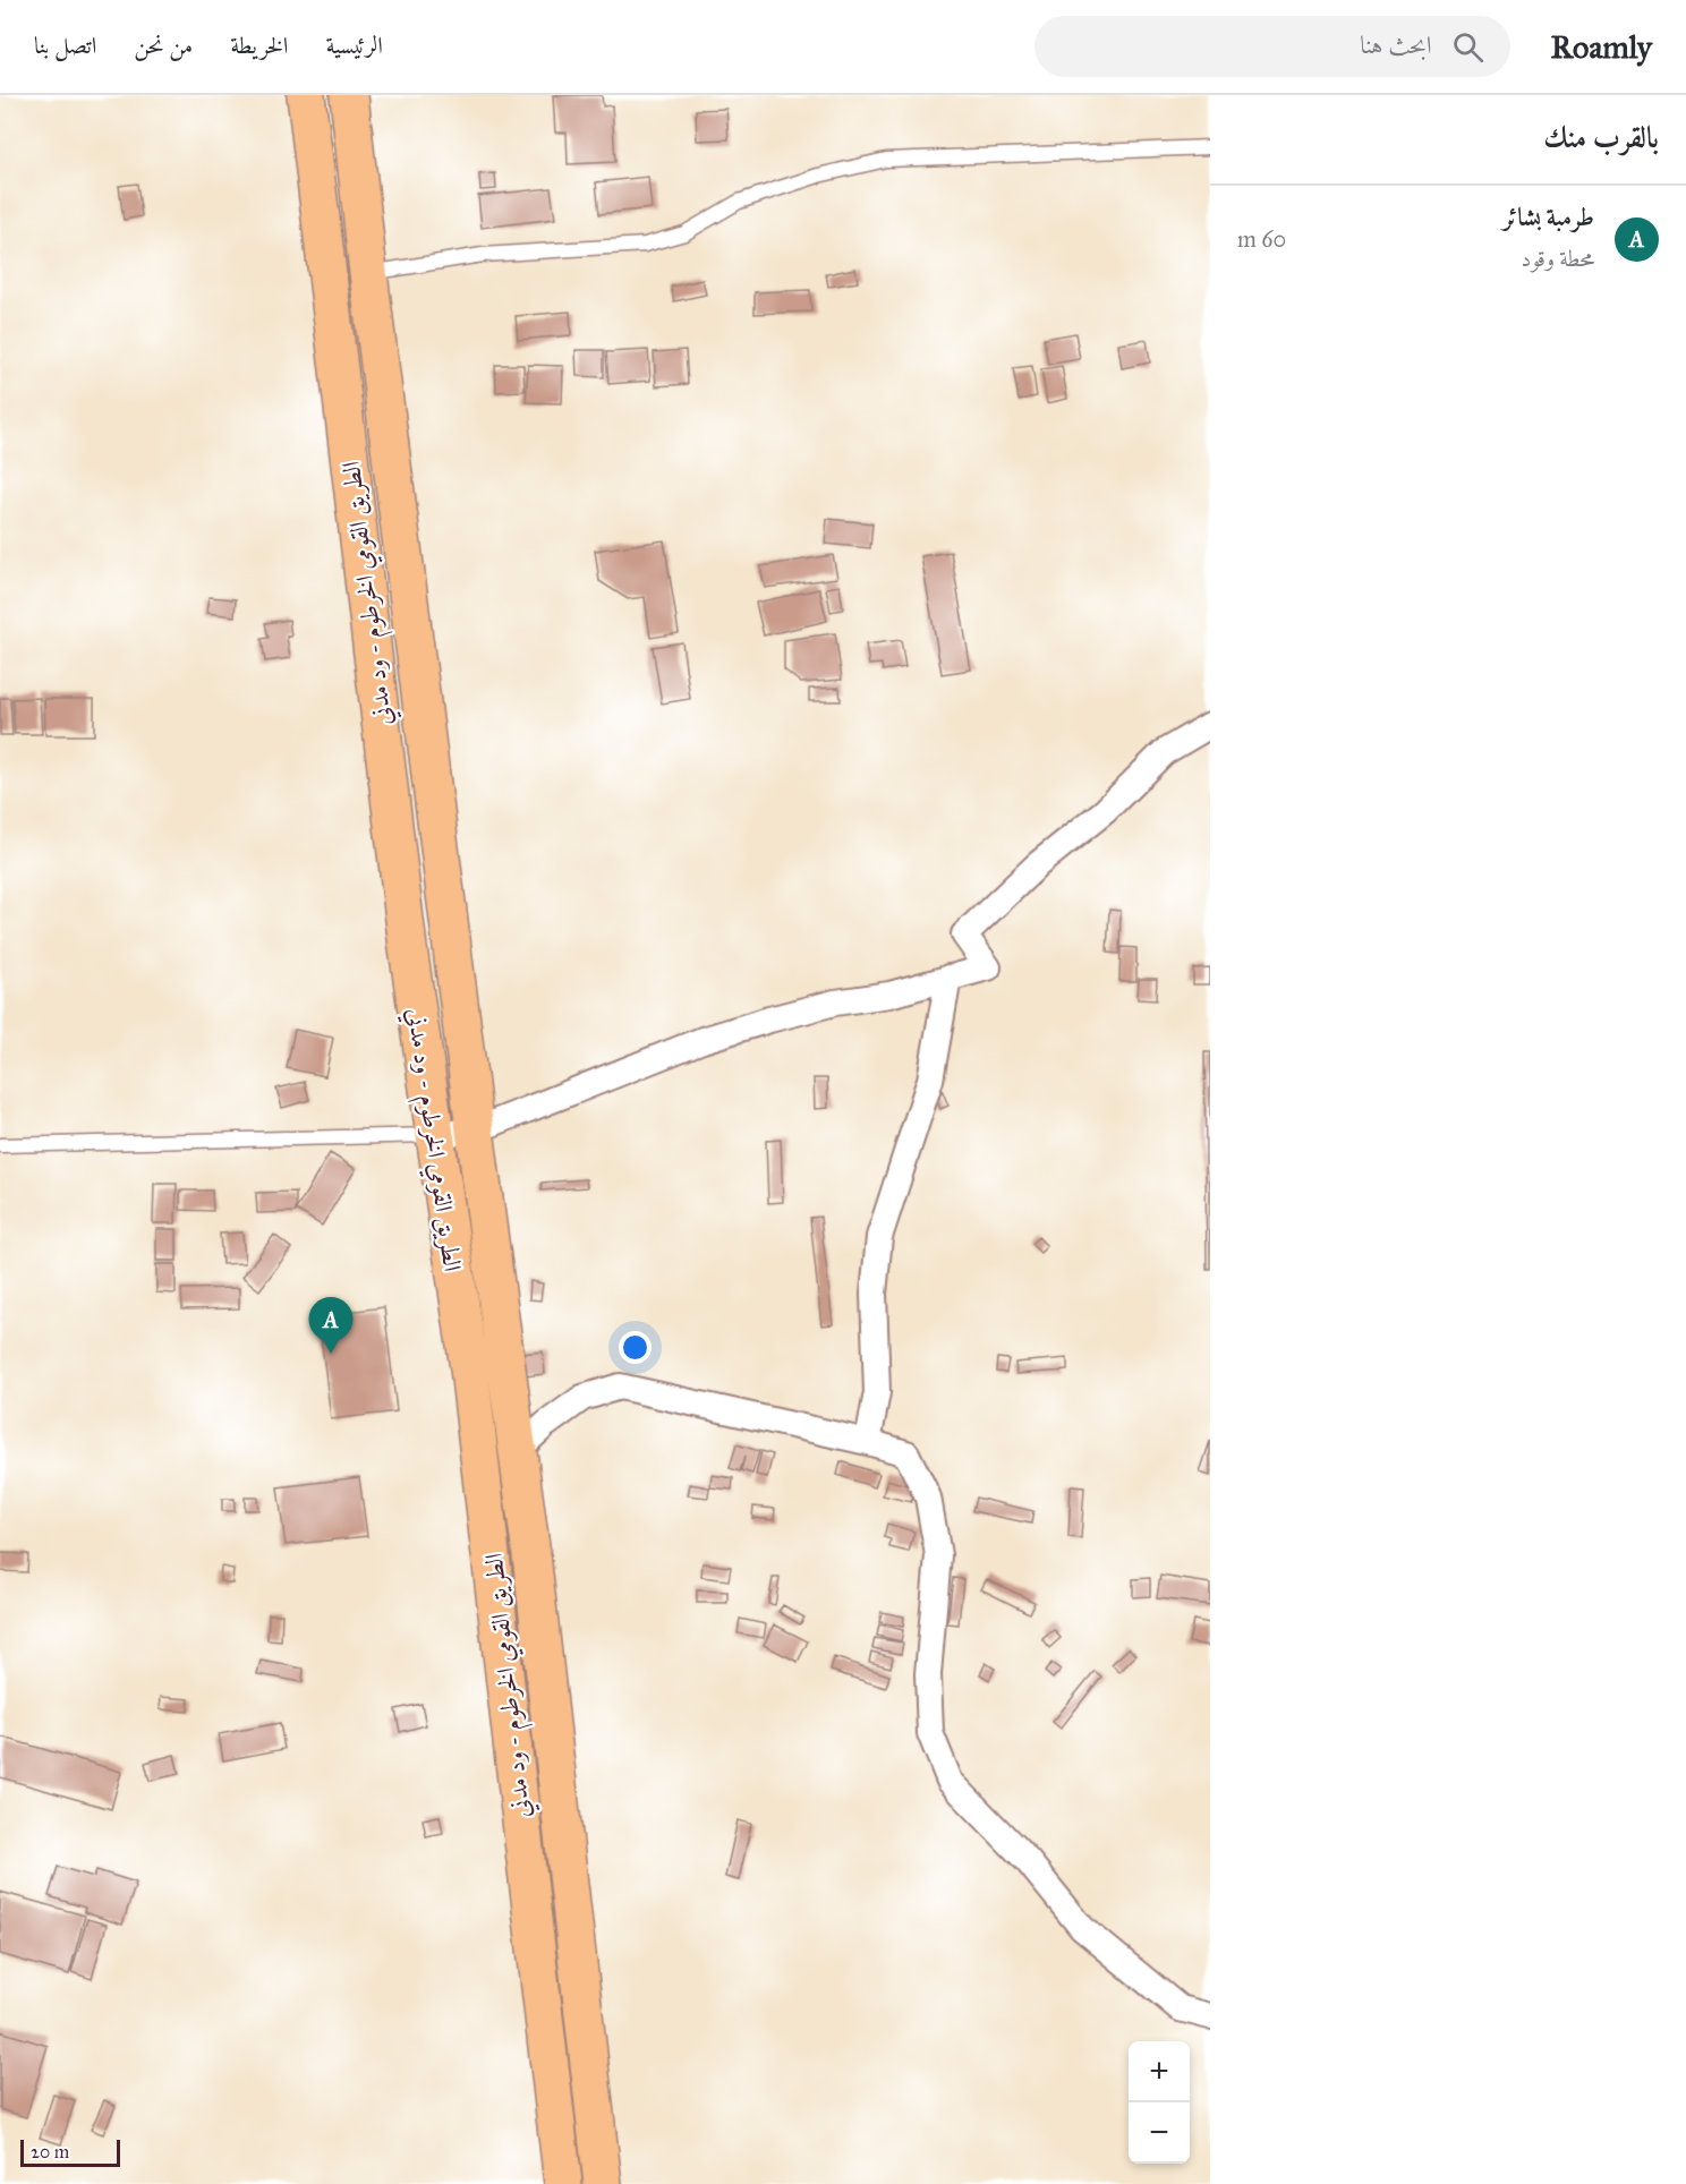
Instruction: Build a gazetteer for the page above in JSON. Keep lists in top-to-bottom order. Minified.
{"streets":{"highway":["الطريق القومي الخرطوم - ود مدني"]},"scale_bar":"20 m","page":{"header":"Roamly","search":"ابحث هنا","nav":["الرئيسية","الخريطة","من نحن","اتصل بنا"],"heading":"بالقرب منك","list":[{"mark":"A","name":"طرمبة بشائر","note":"محطة وقود","value":"60 m"}],"pins":"A","map_buttons":["+","−"],"scale":"20 m"}}
